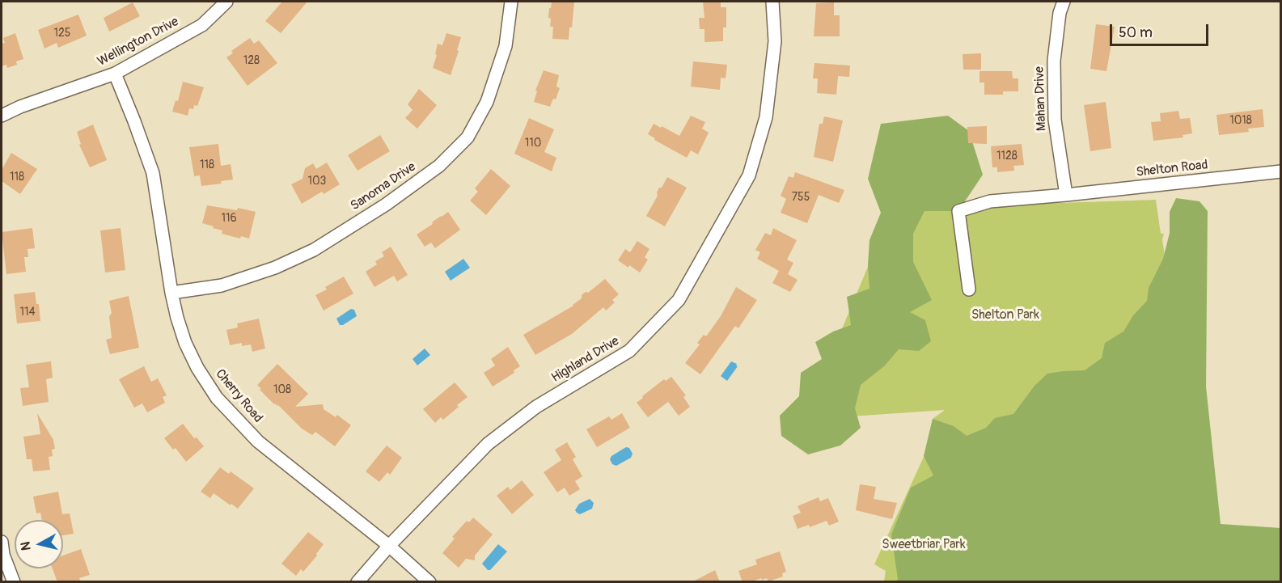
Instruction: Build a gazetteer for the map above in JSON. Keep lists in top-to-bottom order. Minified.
{"streets":{"street":["Wellington Drive","Mahan Drive","Shelton Road","Sanoma Drive","Highland Drive","Cherry Road"]},"crossings":[["Wellington Drive","Cherry Road"],["Mahan Drive","Shelton Road"],["Sanoma Drive","Cherry Road"],["Highland Drive","Cherry Road"]],"parks":["Shelton Park","Sweetbriar Park"],"house_numbers":["125","128","1018","110","1128","118","118","103","755","116","114","108"],"scale_bar":"50 m","north":"left"}
